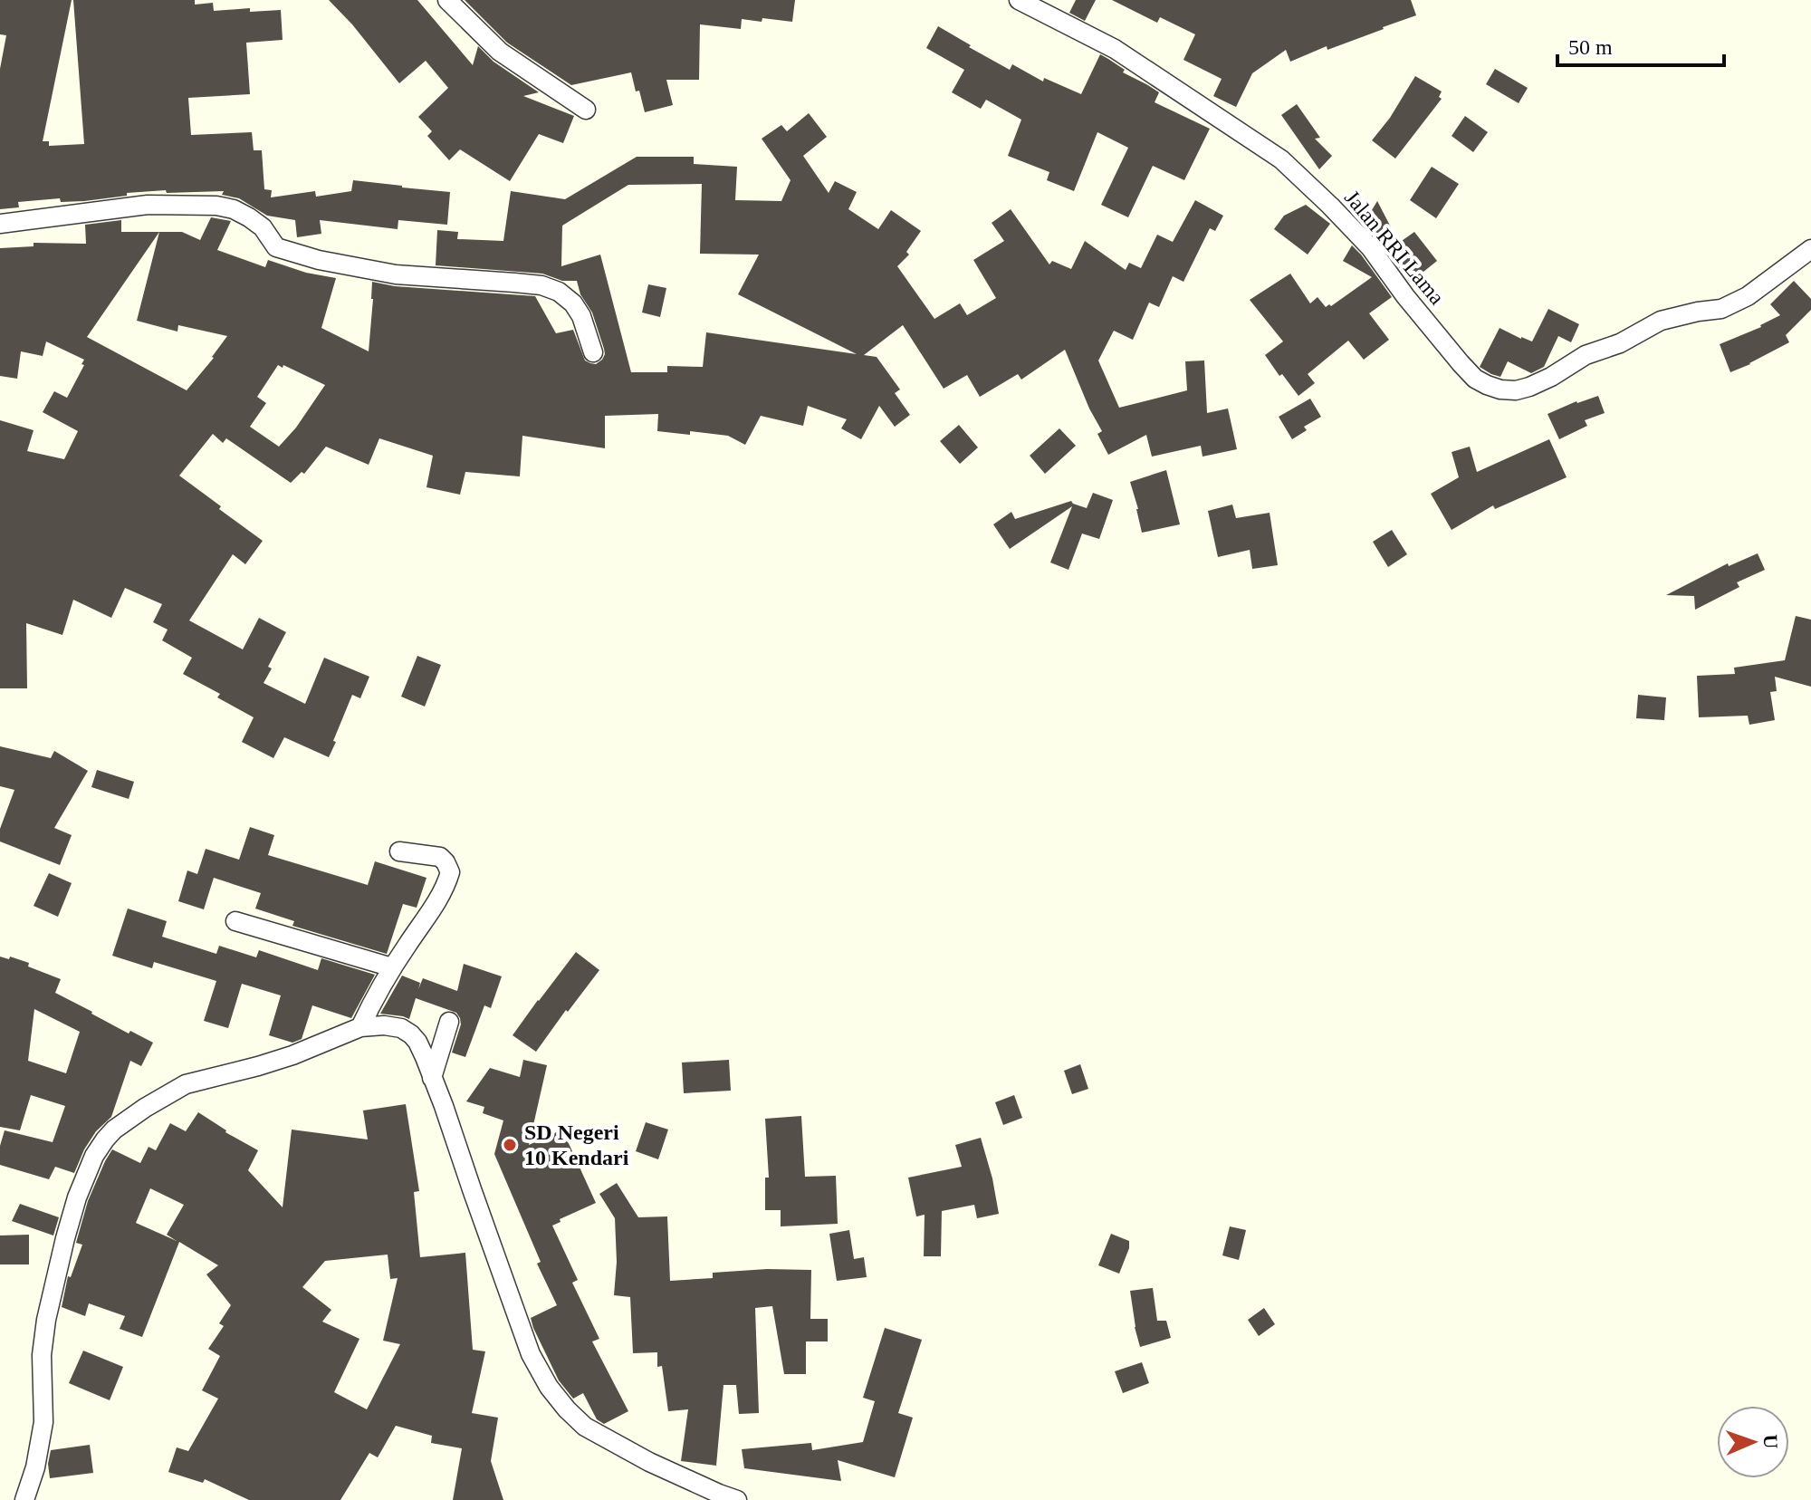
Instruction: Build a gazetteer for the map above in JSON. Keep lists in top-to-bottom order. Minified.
{"streets":{"street":["Jalan RRI Lama"]},"places":["SD Negeri 10 Kendari"],"scale_bar":"50 m","north":"right"}
